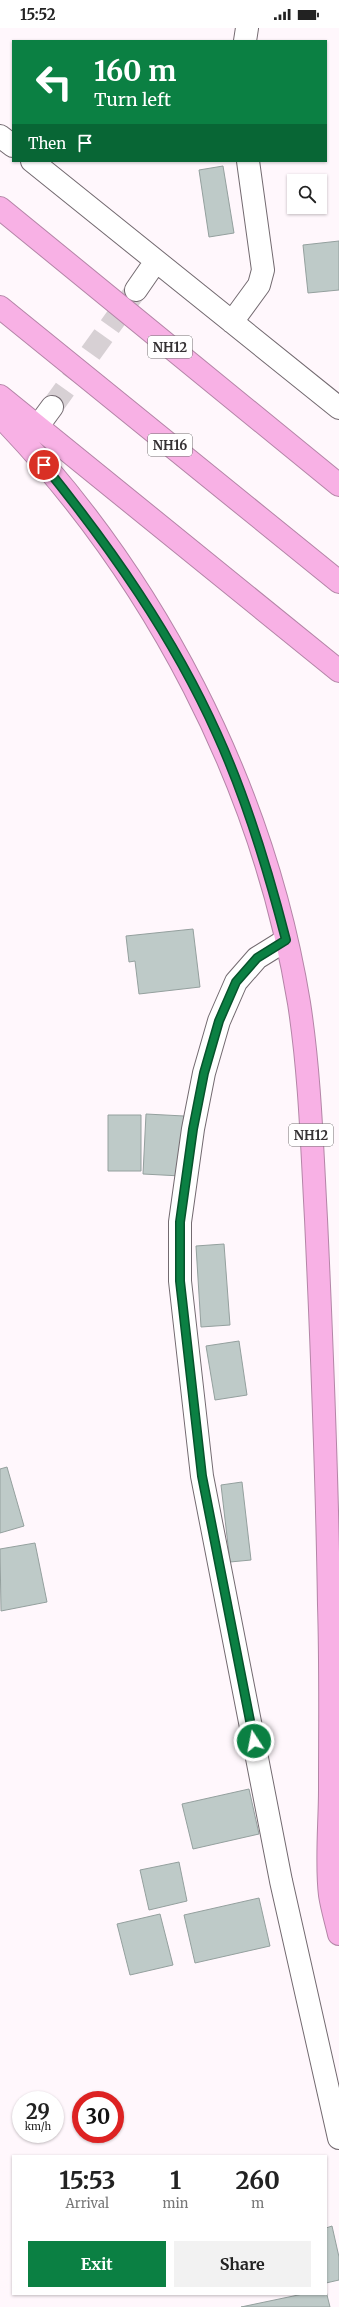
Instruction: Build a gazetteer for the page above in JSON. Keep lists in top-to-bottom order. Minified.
{"streets":{"highway":["NH12","NH16"]},"page":{"status":"15:52","turn":["160 m","Turn left"],"then":"Then","speed":"29 km/h","limit":"30","eta":["15:53","Arrival","1","min","260","m"],"buttons":["Exit","Share"]}}
